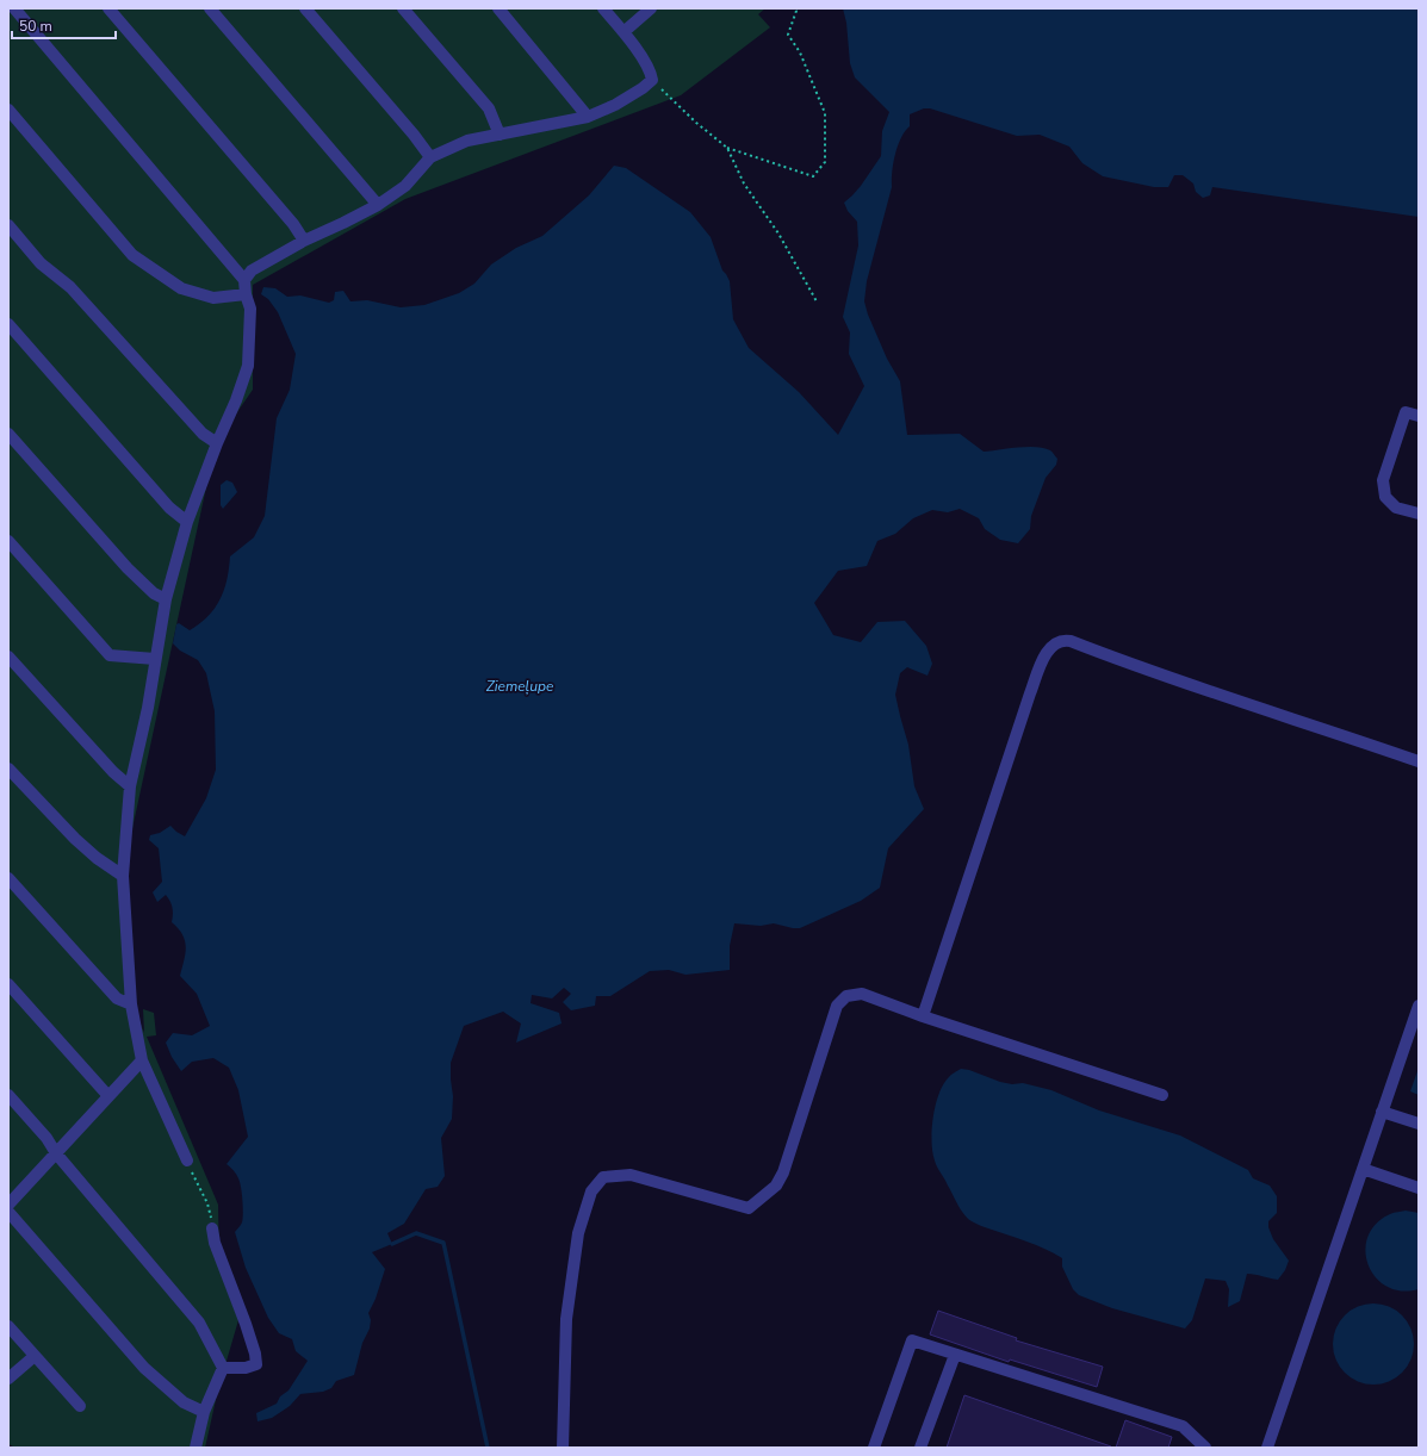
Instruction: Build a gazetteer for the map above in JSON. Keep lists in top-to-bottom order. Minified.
{"water":["Ziemeļupe"],"scale_bar":"50 m"}
